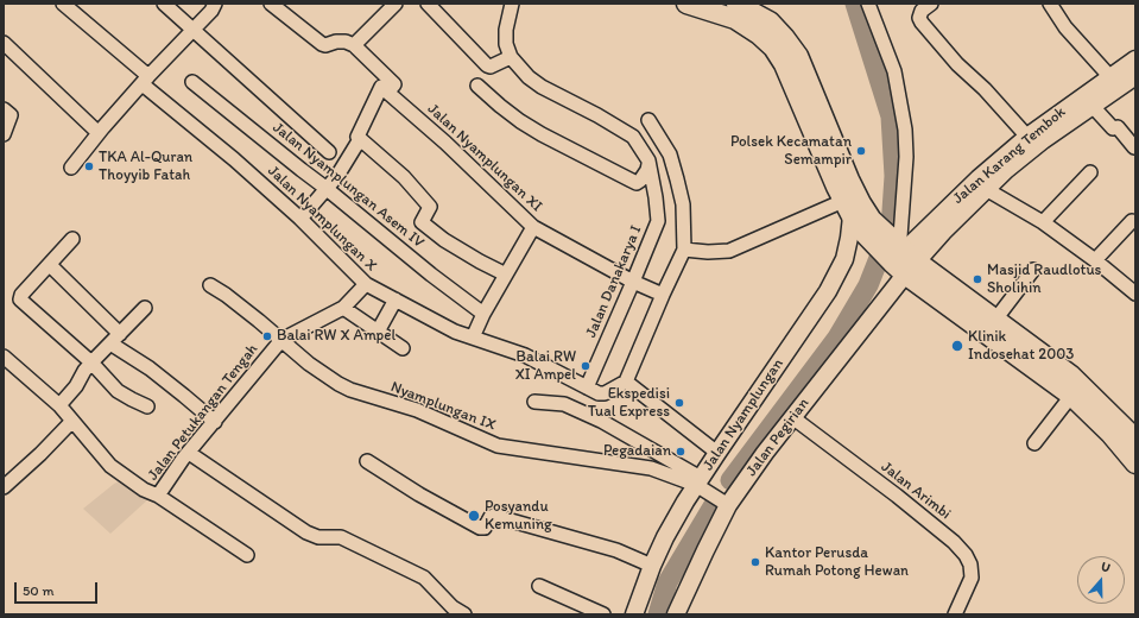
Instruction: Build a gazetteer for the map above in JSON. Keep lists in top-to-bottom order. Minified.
{"streets":{"main road":["Jalan Karang Tembok","Jalan Nyamplungan","Jalan Pegirian"],"street":["Jalan Nyamplungan XI","Jalan Nyamplungan Asem IV","Jalan Nyamplungan X","Jalan Danakarya I","Nyamplungan IX","Jalan Petukangan Tengah","Jalan Arimbi"]},"crossings":[["Jalan Karang Tembok","Jalan Pegirian"],["Jalan Nyamplungan XI","Jalan Danakarya I"],["Jalan Nyamplungan X","Jalan Danakarya I"],["Nyamplungan IX","Jalan Petukangan Tengah"],["Nyamplungan IX","Jalan Nyamplungan"],["Jalan Pegirian","Jalan Arimbi"]],"places":["Polsek Kecamatan Semampir","TKA Al-Quran Thoyyib Fatah","Masjid Raudlotus Sholihin","Balai RW X Ampel","Klinik Indosehat 2003","Balai RW XI Ampel","Ekspedisi Tual Express","Pegadaian","Posyandu Kemuning","Kantor Perusda Rumah Potong Hewan"],"scale_bar":"50 m","north":"top"}
